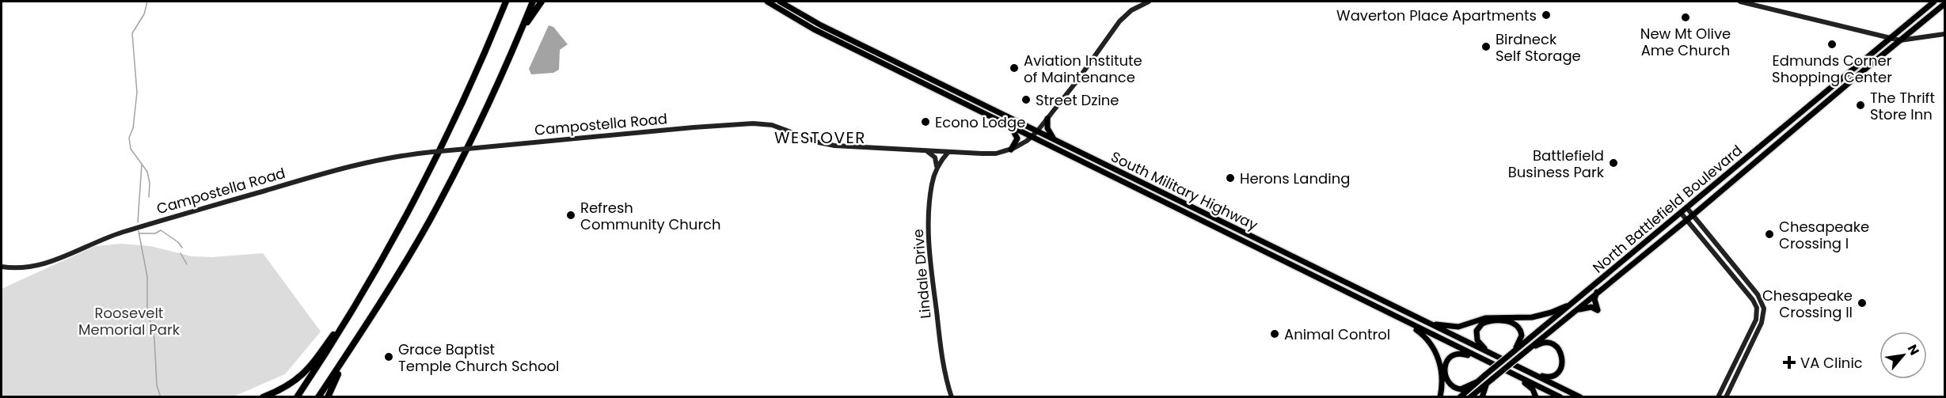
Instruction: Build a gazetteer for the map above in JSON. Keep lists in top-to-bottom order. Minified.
{"streets":{"main road":["Campostella Road","South Military Highway","North Battlefield Boulevard","Lindale Drive"]},"crossings":[["Campostella Road","South Military Highway"],["Campostella Road","Lindale Drive"]],"districts":["WESTOVER"],"parks":["Roosevelt Memorial Park"],"places":{"other":["Waverton Place Apartments","New Mt Olive Ame Church","Edmunds Corner Shopping Center","Birdneck Self Storage","Aviation Institute of Maintenance","Street Dzine","The Thrift Store Inn","Econo Lodge","Battlefield Business Park","Herons Landing","Refresh Community Church","Chesapeake Crossing I","Chesapeake Crossing II","Animal Control","Grace Baptist Temple Church School"],"health":["VA Clinic"]},"north":"top right"}
